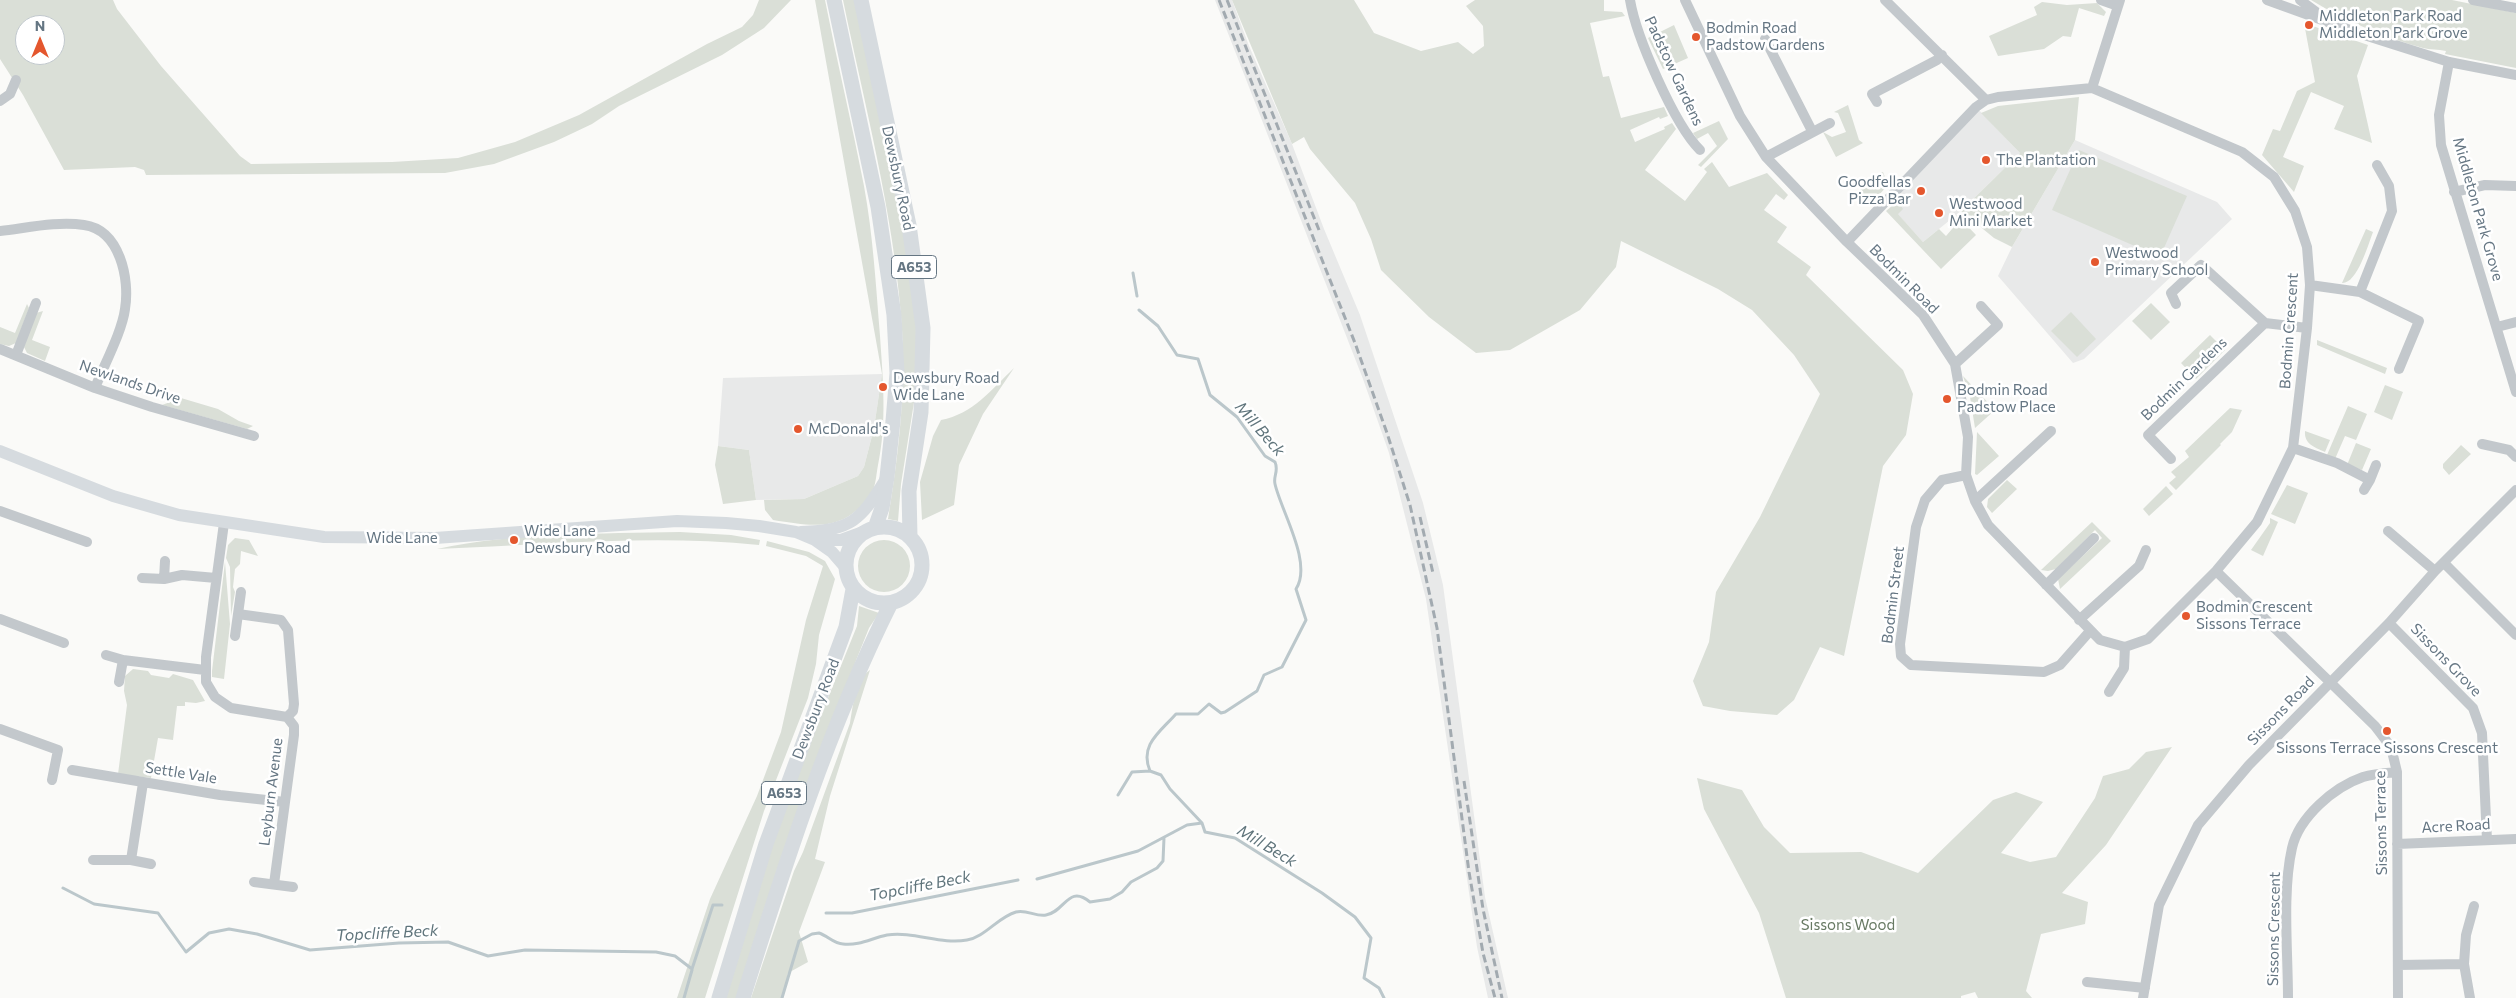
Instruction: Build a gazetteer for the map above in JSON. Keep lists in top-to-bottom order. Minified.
{"streets":{"highway":["Dewsbury Road","A653"],"main road":["Wide Lane"],"street":["Padstow Gardens","Middleton Park Grove","Bodmin Road","Bodmin Crescent","Bodmin Gardens","Newlands Drive","Bodmin Street","Sissons Grove","Sissons Road","Settle Vale","Leyburn Avenue","Sissons Terrace","Acre Road","Sissons Crescent"]},"crossings":[["Dewsbury Road","Wide Lane"],["Bodmin Road","Bodmin Crescent"],["Bodmin Road","Bodmin Street"],["Bodmin Crescent","Sissons Terrace"],["Sissons Grove","Sissons Road"],["Sissons Grove","Acre Road"],["Sissons Road","Sissons Terrace"],["Settle Vale","Leyburn Avenue"],["Sissons Terrace","Acre Road"],["Sissons Terrace","Sissons Crescent"]],"water":["Mill Beck","Topcliffe Beck"],"parks":["Sissons Wood"],"places":["Middleton Park Road Middleton Park Grove","Bodmin Road Padstow Gardens","The Plantation","Goodfellas Pizza Bar","Westwood Mini Market","Westwood Primary School","Dewsbury Road Wide Lane","Bodmin Road Padstow Place","McDonald's","Wide Lane Dewsbury Road","Bodmin Crescent Sissons Terrace","Sissons Terrace Sissons Crescent"],"north":"top"}
